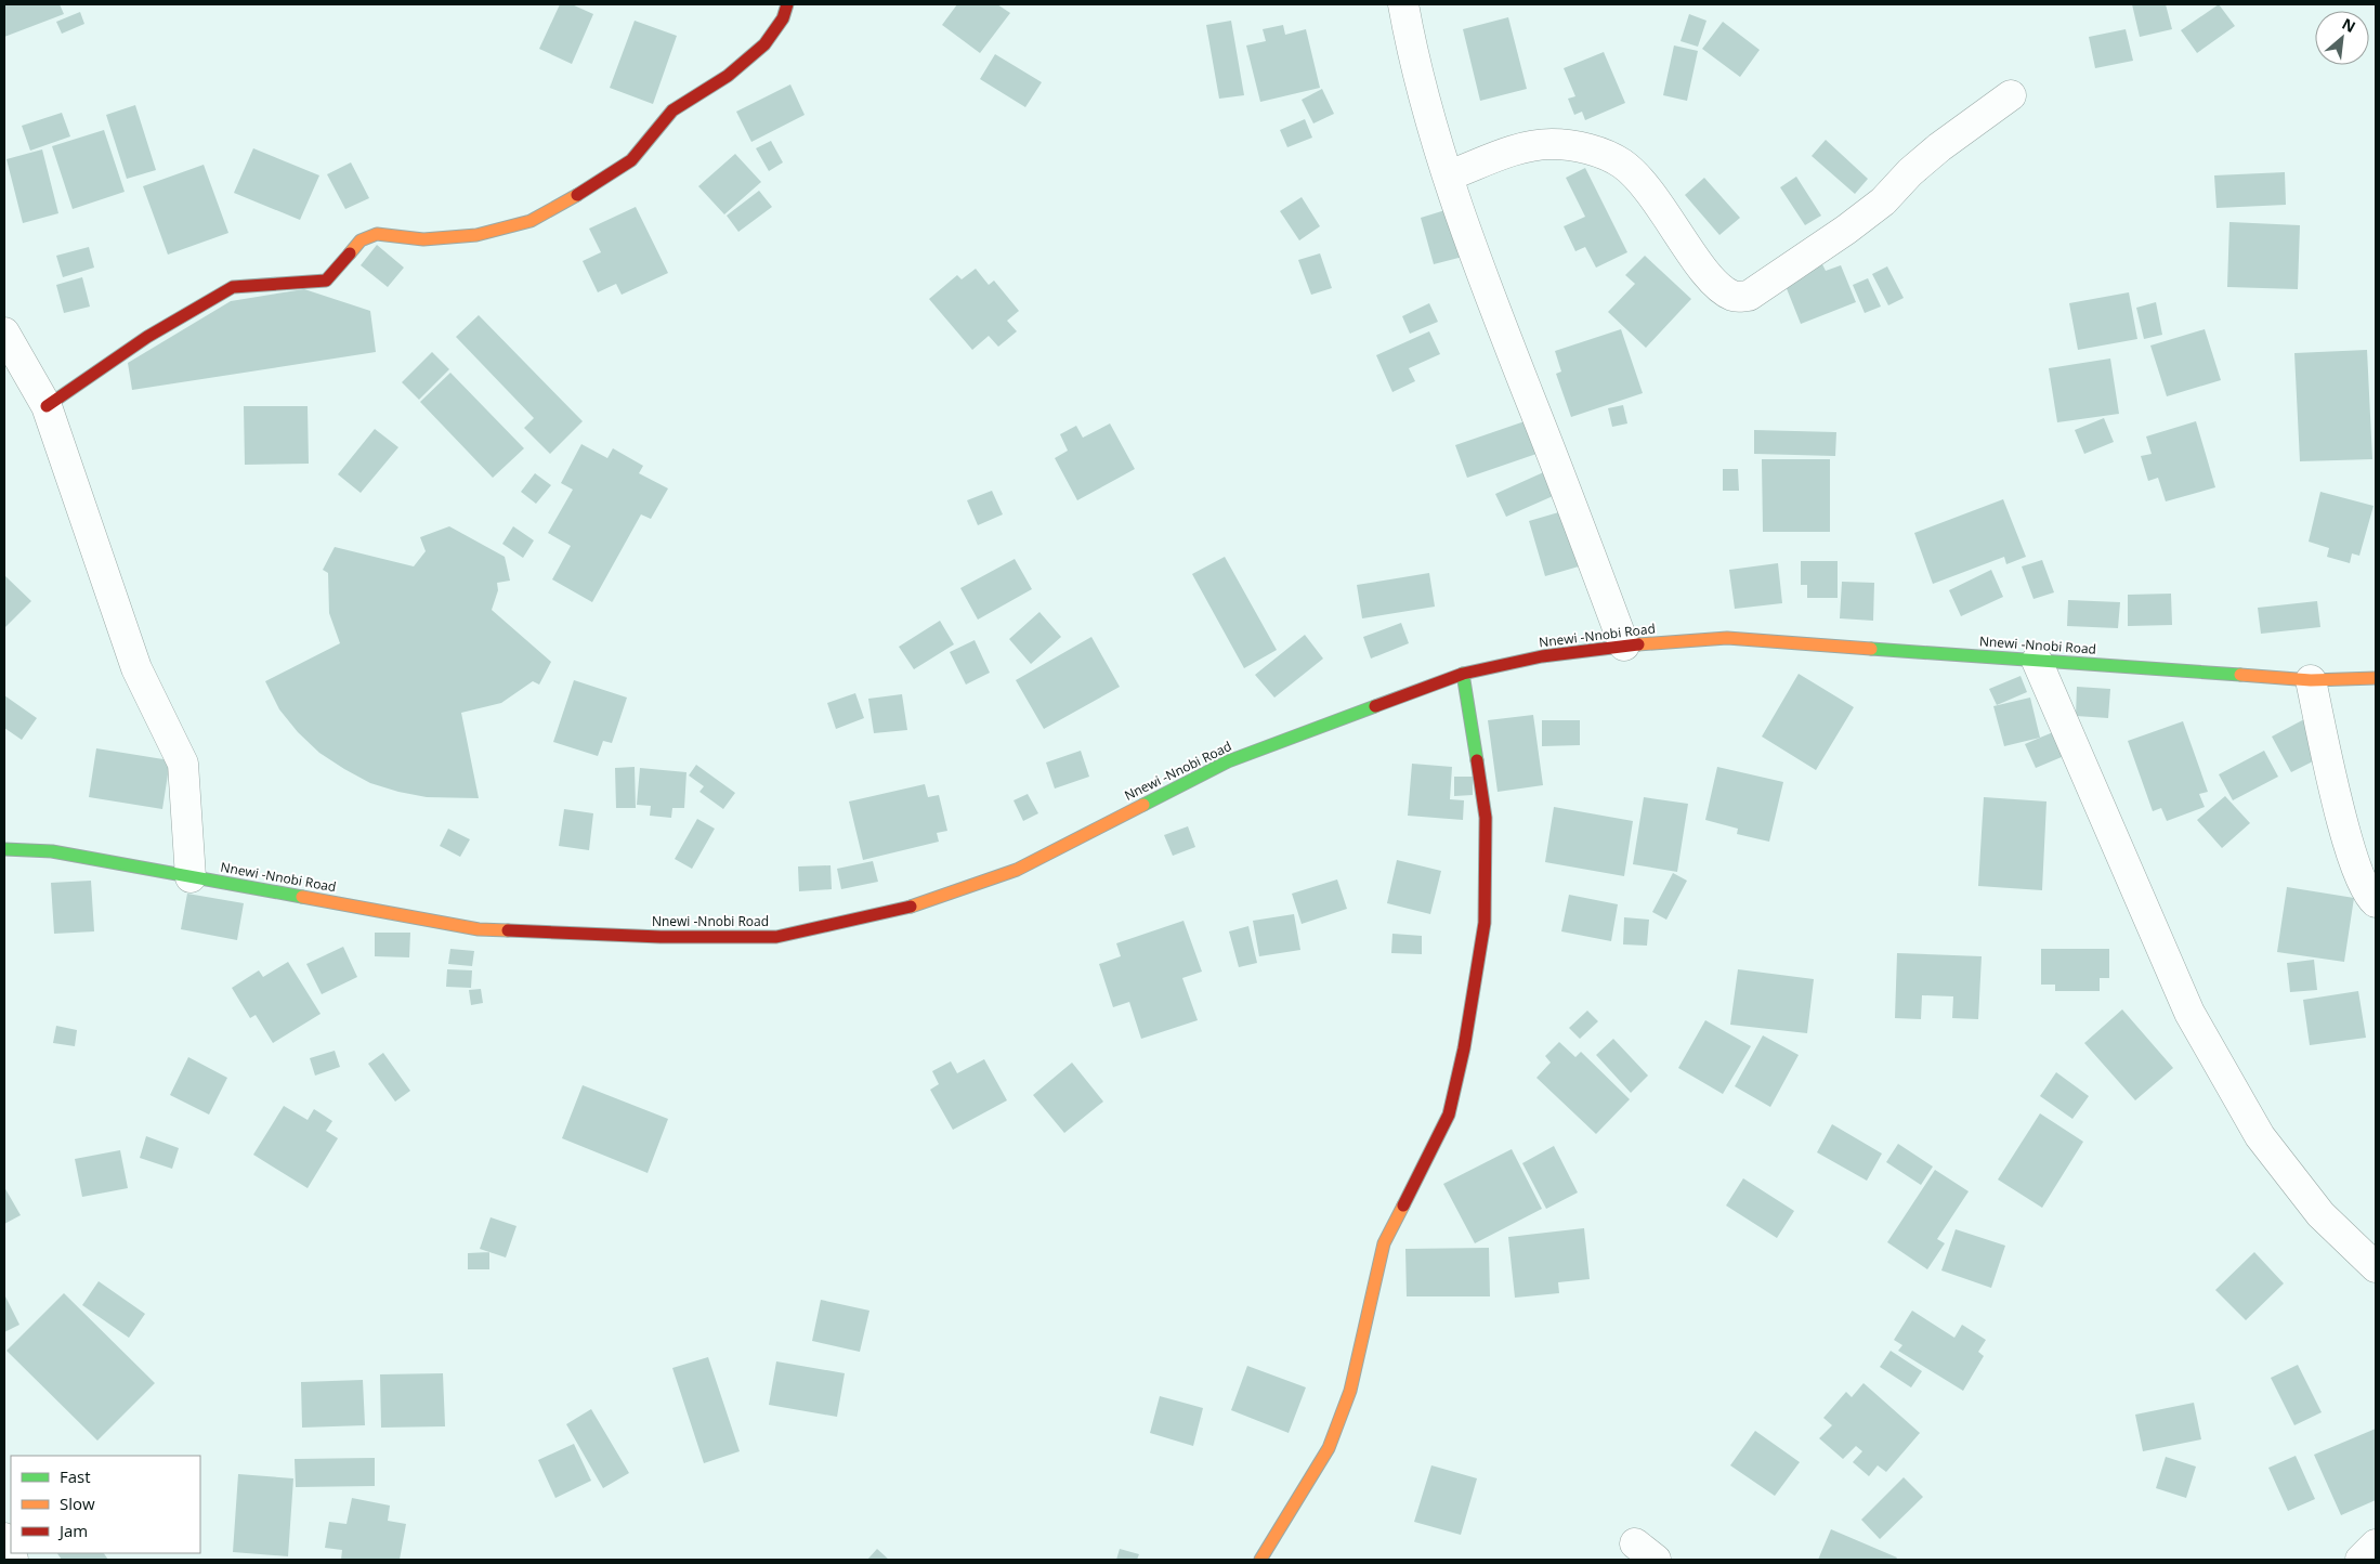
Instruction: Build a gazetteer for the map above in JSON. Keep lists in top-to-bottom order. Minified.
{"streets":{"main road":["Nnewi -Nnobi Road"]},"legend":["Fast","Slow","Jam"],"north":"top right"}
